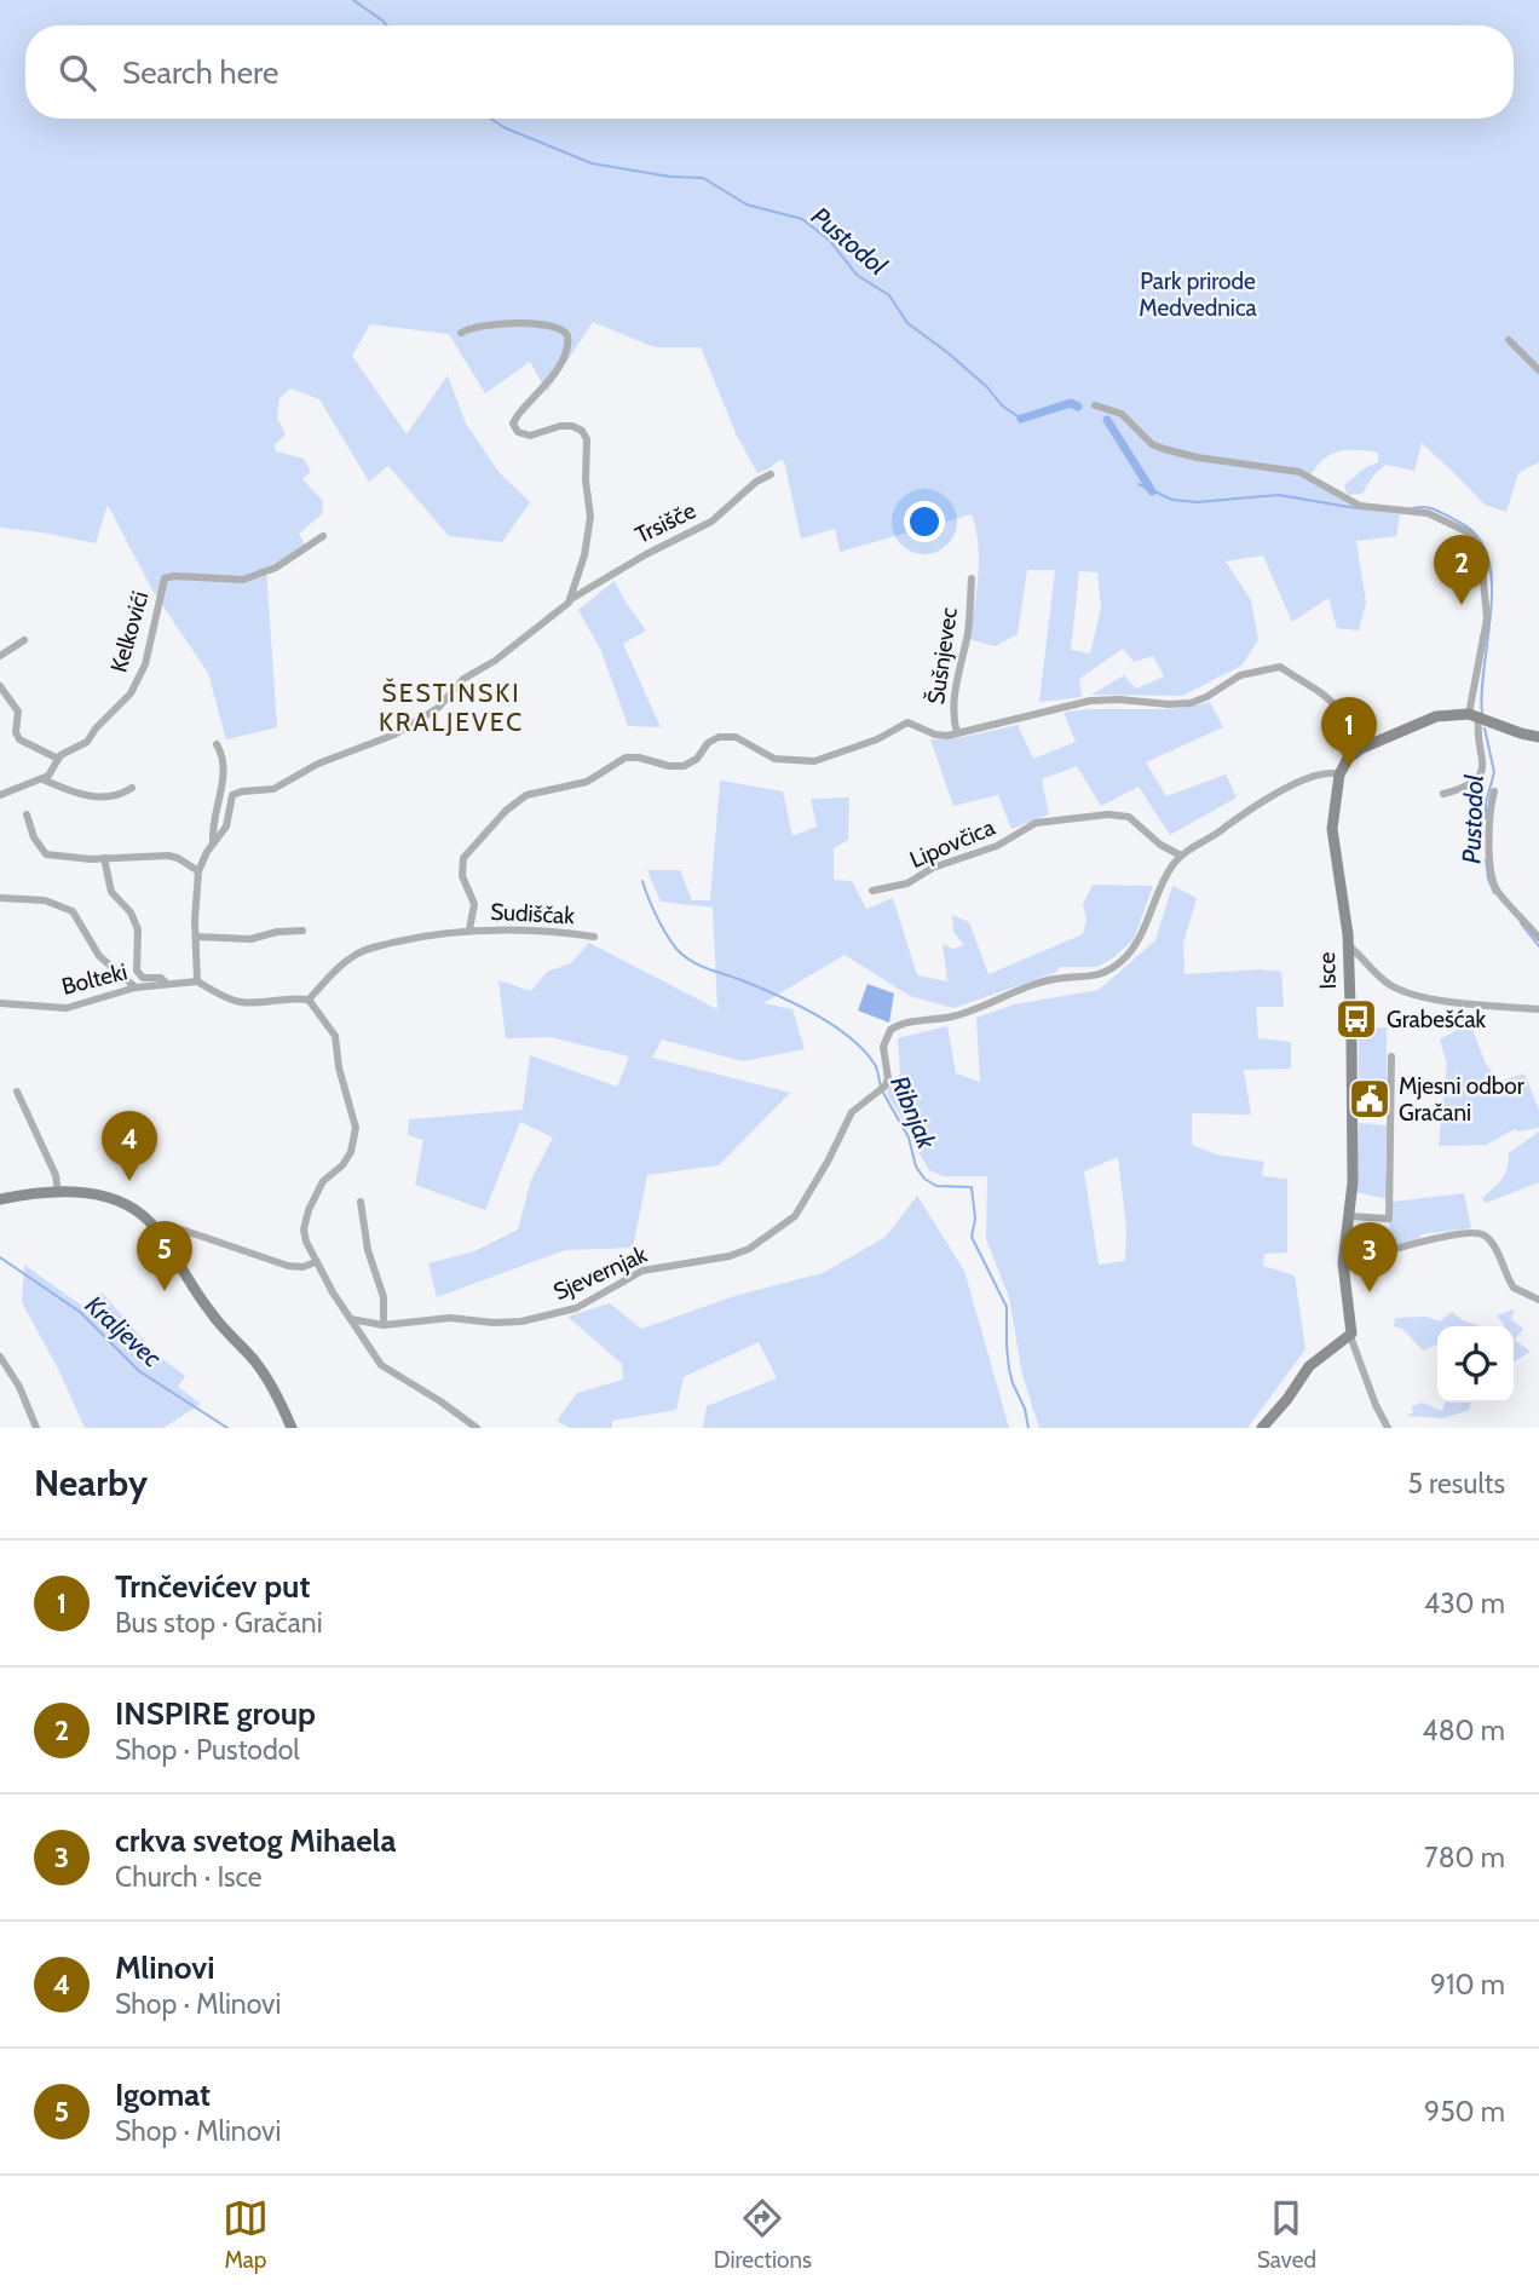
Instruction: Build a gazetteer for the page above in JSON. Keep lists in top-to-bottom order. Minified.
{"streets":{"street":["Trsišče","Kelkovići","Šušnjevec","Lipovčica","Sudiščak","Isce","Bolteki","Sjevernjak"]},"crossings":[["Šušnjevec","Sudiščak"],["Lipovčica","Sjevernjak"]],"districts":["ŠESTINSKI KRALJEVEC"],"water":["Pustodol","Ribnjak","Kraljevec"],"parks":["Park prirode Medvednica"],"places":{"bus stop":["Grabešćak"],"public building":["Mjesni odbor Gračani"]},"page":{"search":"Search here","pins":["2","1","4","5","3"],"heading":["Nearby","5 results"],"list":[{"mark":"1","name":"Trnčevićev put","note":"Bus stop · Gračani","value":"430 m"},{"mark":"2","name":"INSPIRE group","note":"Shop · Pustodol","value":"480 m"},{"mark":"3","name":"crkva svetog Mihaela","note":"Church · Isce","value":"780 m"},{"mark":"4","name":"Mlinovi","note":"Shop · Mlinovi","value":"910 m"},{"mark":"5","name":"Igomat","note":"Shop · Mlinovi","value":"950 m"}],"nav":["Map","Directions","Saved"]}}
